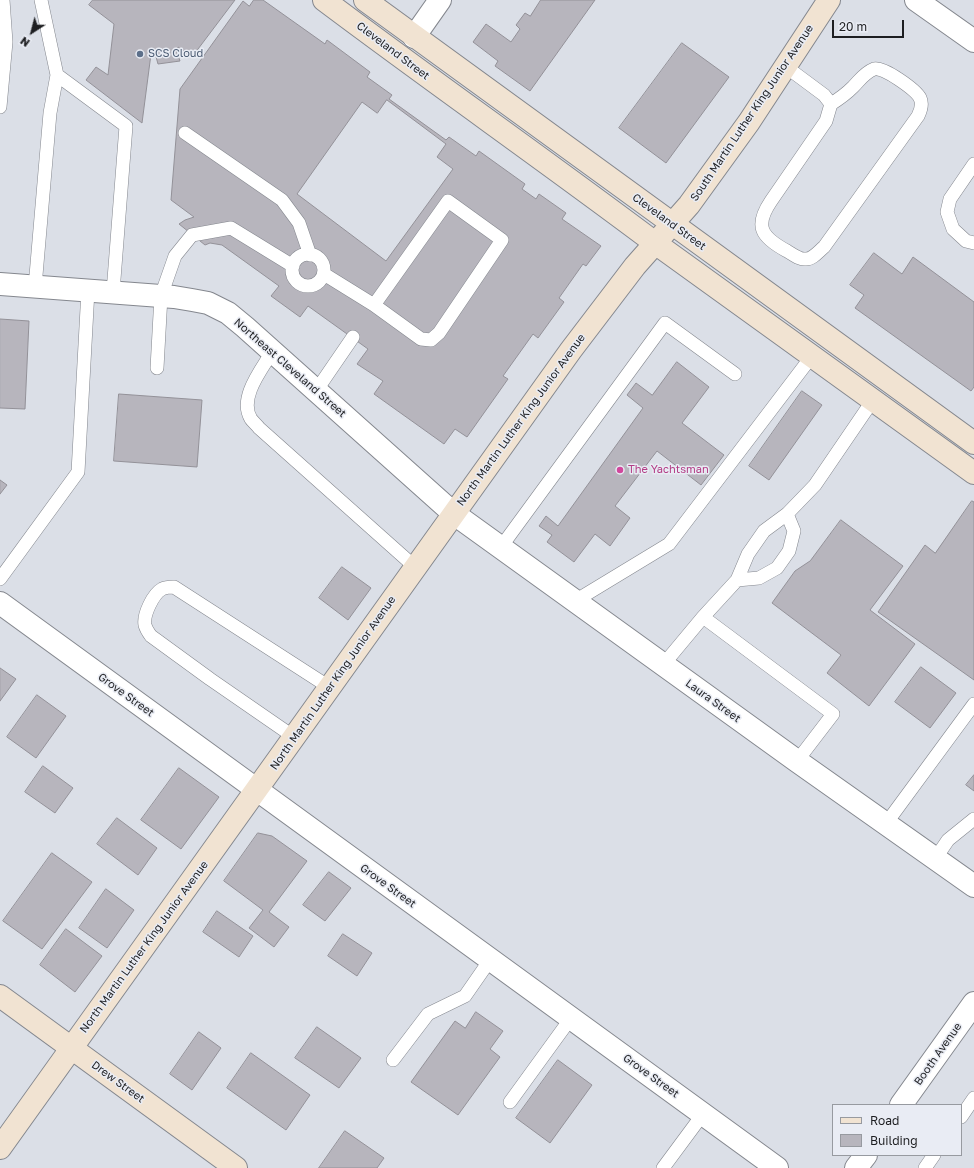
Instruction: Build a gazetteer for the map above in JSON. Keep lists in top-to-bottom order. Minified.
{"streets":{"street":["Cleveland Street","South Martin Luther King Junior Avenue","Northeast Cleveland Street","North Martin Luther King Junior Avenue","Grove Street","Laura Street","Booth Avenue","Drew Street"]},"crossings":[["Cleveland Street","South Martin Luther King Junior Avenue"],["Cleveland Street","North Martin Luther King Junior Avenue"],["South Martin Luther King Junior Avenue","North Martin Luther King Junior Avenue"],["Northeast Cleveland Street","North Martin Luther King Junior Avenue"],["Northeast Cleveland Street","Laura Street"],["North Martin Luther King Junior Avenue","Grove Street"],["North Martin Luther King Junior Avenue","Laura Street"],["North Martin Luther King Junior Avenue","Drew Street"]],"places":["SCS Cloud","The Yachtsman"],"legend":["Road","Building"],"scale_bar":"20 m","north":"bottom left"}
